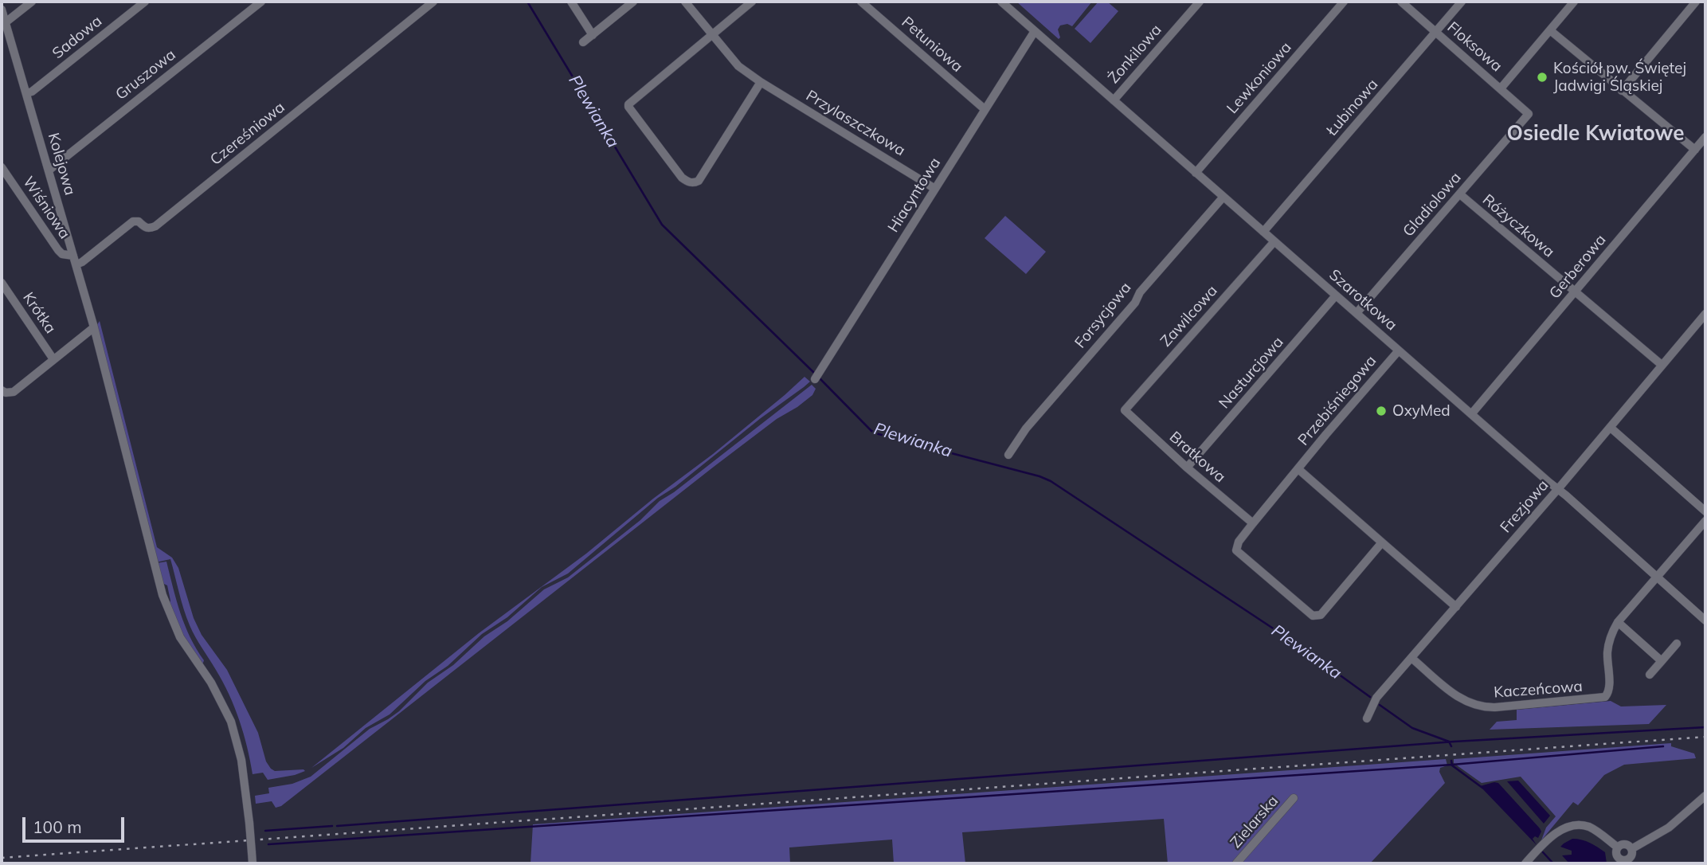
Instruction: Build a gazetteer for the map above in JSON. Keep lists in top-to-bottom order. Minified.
{"streets":{"street":["Sadowa","Petuniowa","Floksowa","Żonkilowa","Gruszowa","Lewkoniowa","Łubinowa","Przylaszczkowa","Czereśniowa","Kolejowa","Hiacyntowa","Gladiolowa","Wiśniowa","Różyczkowa","Gerberowa","Szarotkowa","Krótka","Forsycjowa","Zawilcowa","Nasturcjowa","Przebiśniegowa","Bratkowa","Frezjowa","Kaczeńcowa","Zielarska"]},"crossings":[["Sadowa","Kolejowa"],["Petuniowa","Hiacyntowa"],["Floksowa","Łubinowa"],["Floksowa","Gladiolowa"],["Żonkilowa","Szarotkowa"],["Gruszowa","Kolejowa"],["Lewkoniowa","Szarotkowa"],["Łubinowa","Szarotkowa"],["Przylaszczkowa","Hiacyntowa"],["Czereśniowa","Kolejowa"],["Kolejowa","Wiśniowa"],["Hiacyntowa","Szarotkowa"],["Gladiolowa","Różyczkowa"],["Gladiolowa","Szarotkowa"],["Różyczkowa","Gerberowa"],["Różyczkowa","Frezjowa"],["Gerberowa","Szarotkowa"],["Szarotkowa","Forsycjowa"],["Szarotkowa","Zawilcowa"],["Szarotkowa","Nasturcjowa"],["Szarotkowa","Przebiśniegowa"],["Szarotkowa","Frezjowa"],["Szarotkowa","Kaczeńcowa"],["Zawilcowa","Bratkowa"],["Nasturcjowa","Bratkowa"],["Przebiśniegowa","Bratkowa"],["Przebiśniegowa","Frezjowa"],["Frezjowa","Kaczeńcowa"]],"districts":["Osiedle Kwiatowe"],"water":["Plewianka"],"places":["Kościół pw. Świętej Jadwigi Śląskiej","OxyMed"],"scale_bar":"100 m"}
